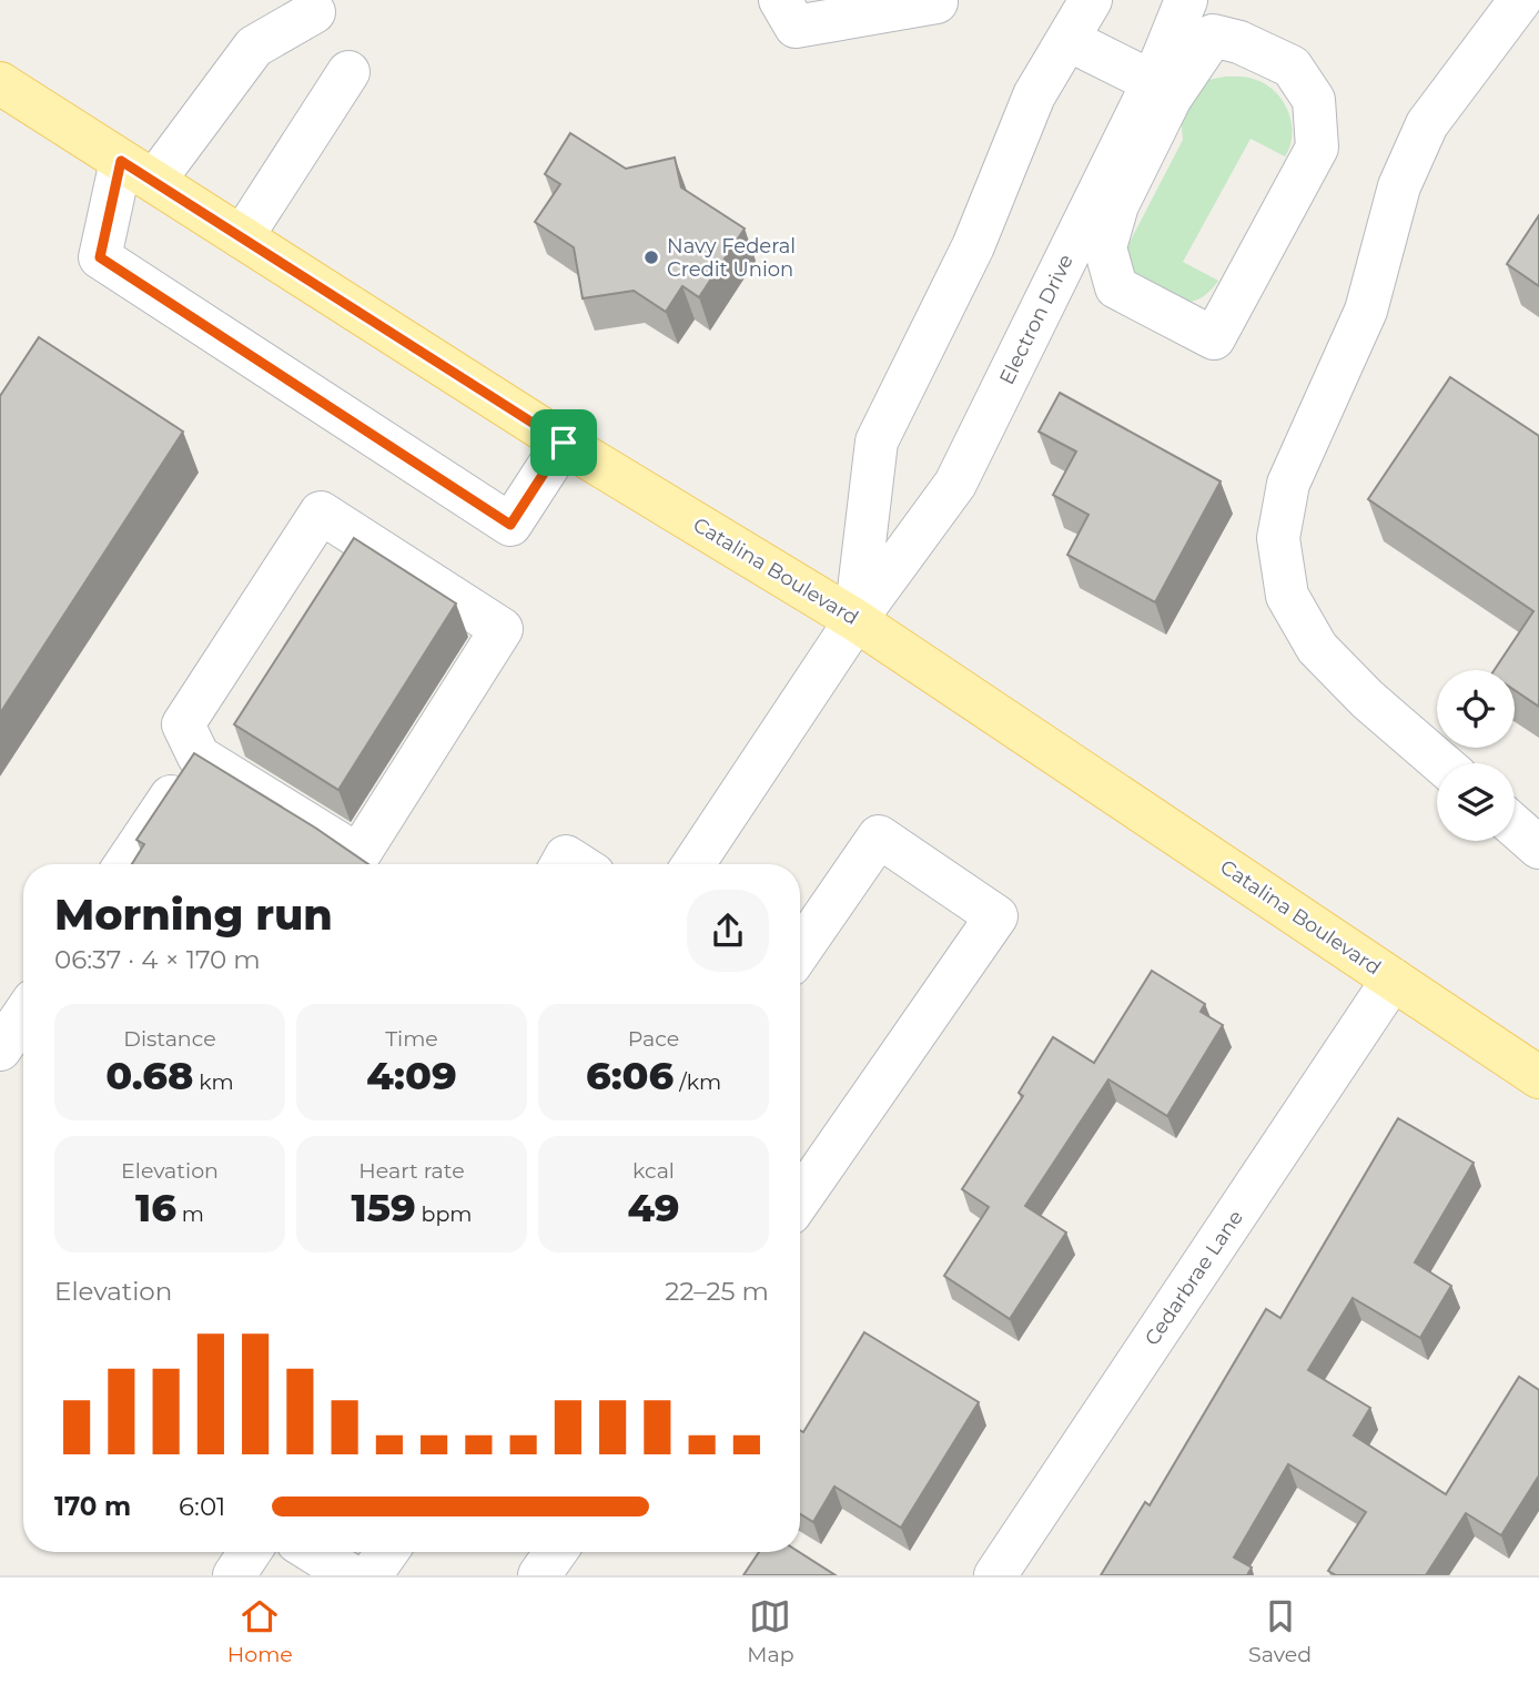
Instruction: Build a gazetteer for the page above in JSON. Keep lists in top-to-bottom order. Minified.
{"streets":{"main road":["Catalina Boulevard"],"street":["Electron Drive","Cedarbrae Lane"]},"crossings":[["Electron Drive","Catalina Boulevard"],["Catalina Boulevard","Cedarbrae Lane"]],"places":["Navy Federal Credit Union"],"page":{"heading":["Morning run","06:37 · 4 × 170 m"],"stats":[["Distance","0.68 km"],["Time","4:09"],["Pace","6:06 /km"],["Elevation","16 m"],["Heart rate","159 bpm"],["kcal","49"]],"chart":["Elevation","22–25 m"],"list":[{"name":"170 m","note":"6:01"}],"tabs":["Home","Map","Saved"]}}
